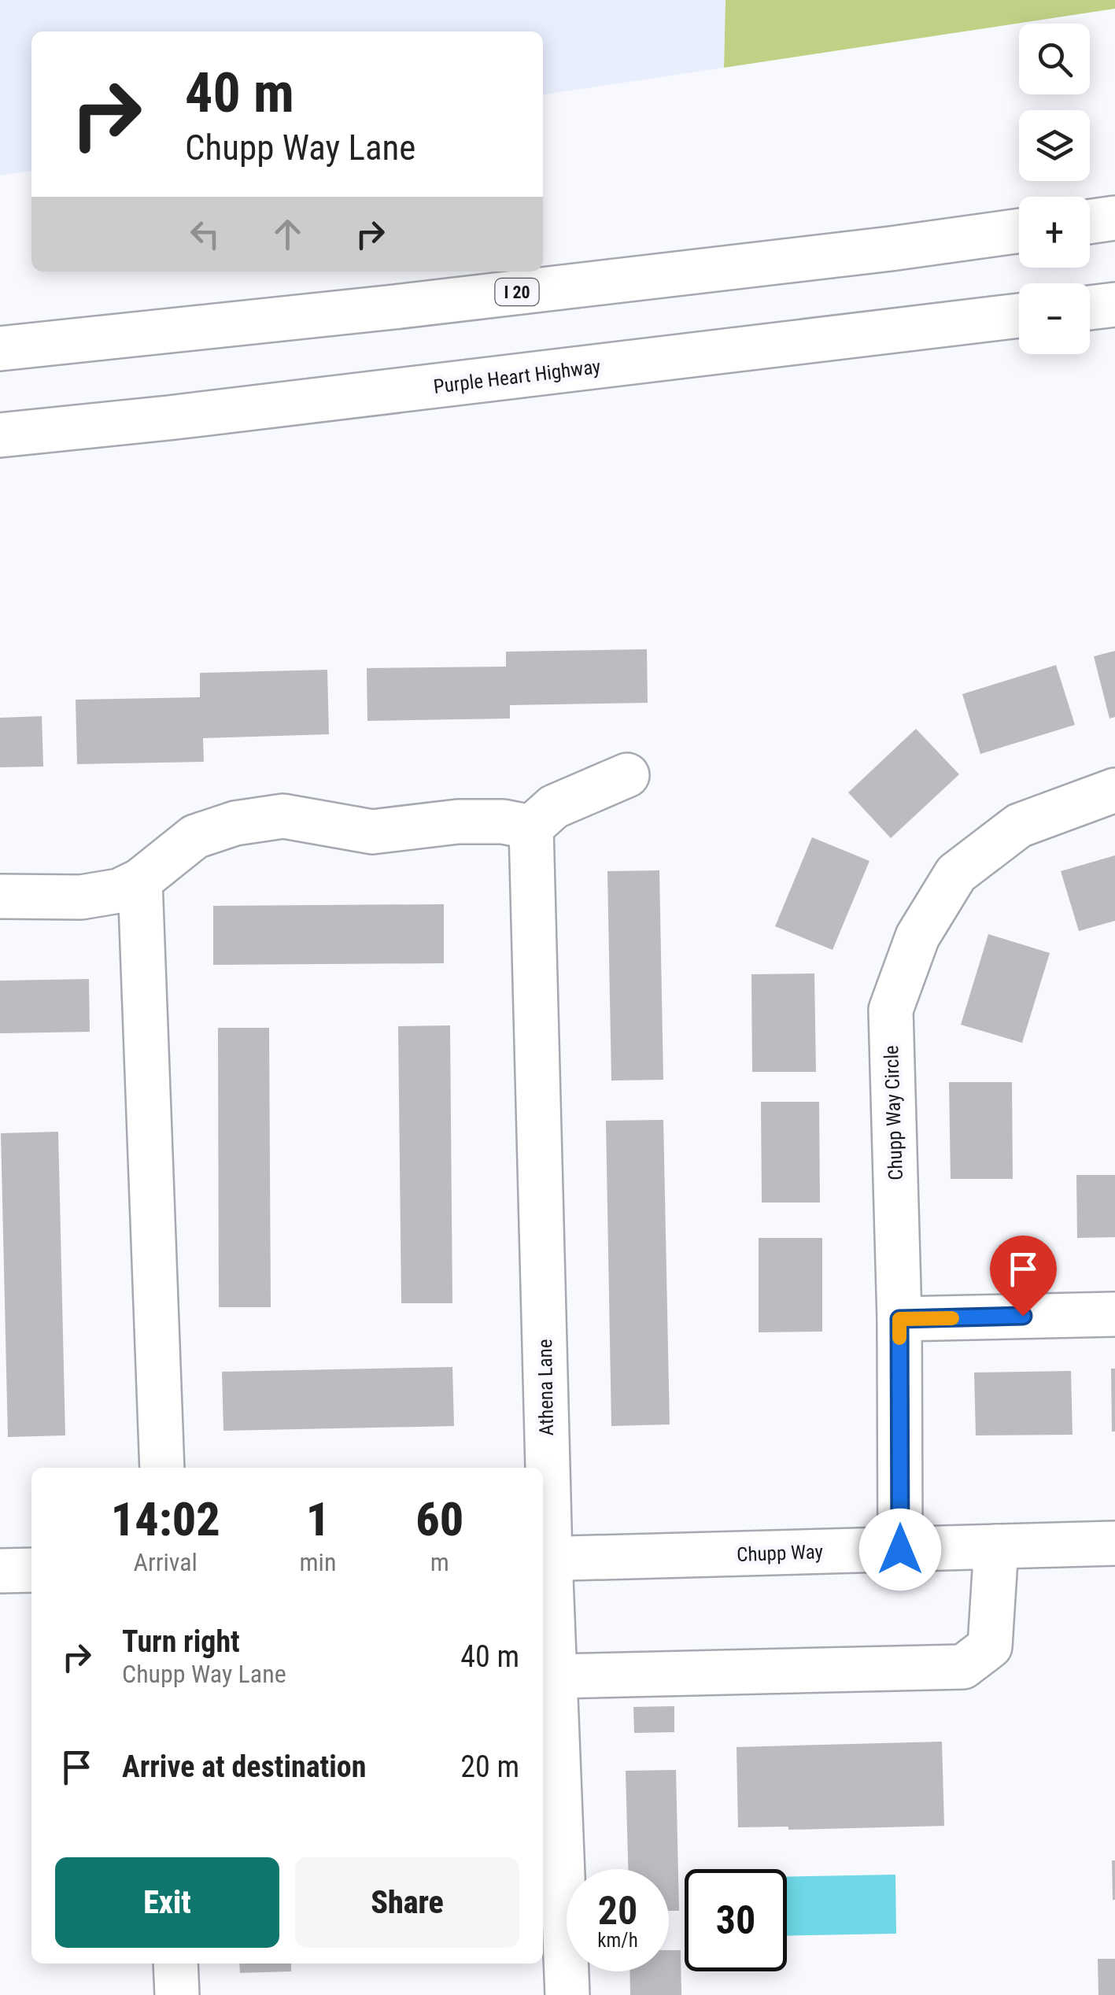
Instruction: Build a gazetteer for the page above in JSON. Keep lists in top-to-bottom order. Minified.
{"streets":{"main road":["I 20","Purple Heart Highway","Chupp Way Circle","Athena Lane","Chupp Way"]},"crossings":[["Chupp Way Circle","Chupp Way"],["Athena Lane","Chupp Way"]],"page":{"map_buttons":["+","−"],"turn":["40 m","Chupp Way Lane"],"eta":["14:02","Arrival","1","min","60","m"],"list":[{"name":"Turn right","note":"Chupp Way Lane","value":"40 m"},{"name":"Arrive at destination","value":"20 m"}],"buttons":["Exit","Share"],"speed":"20 km/h","limit":"30"}}
